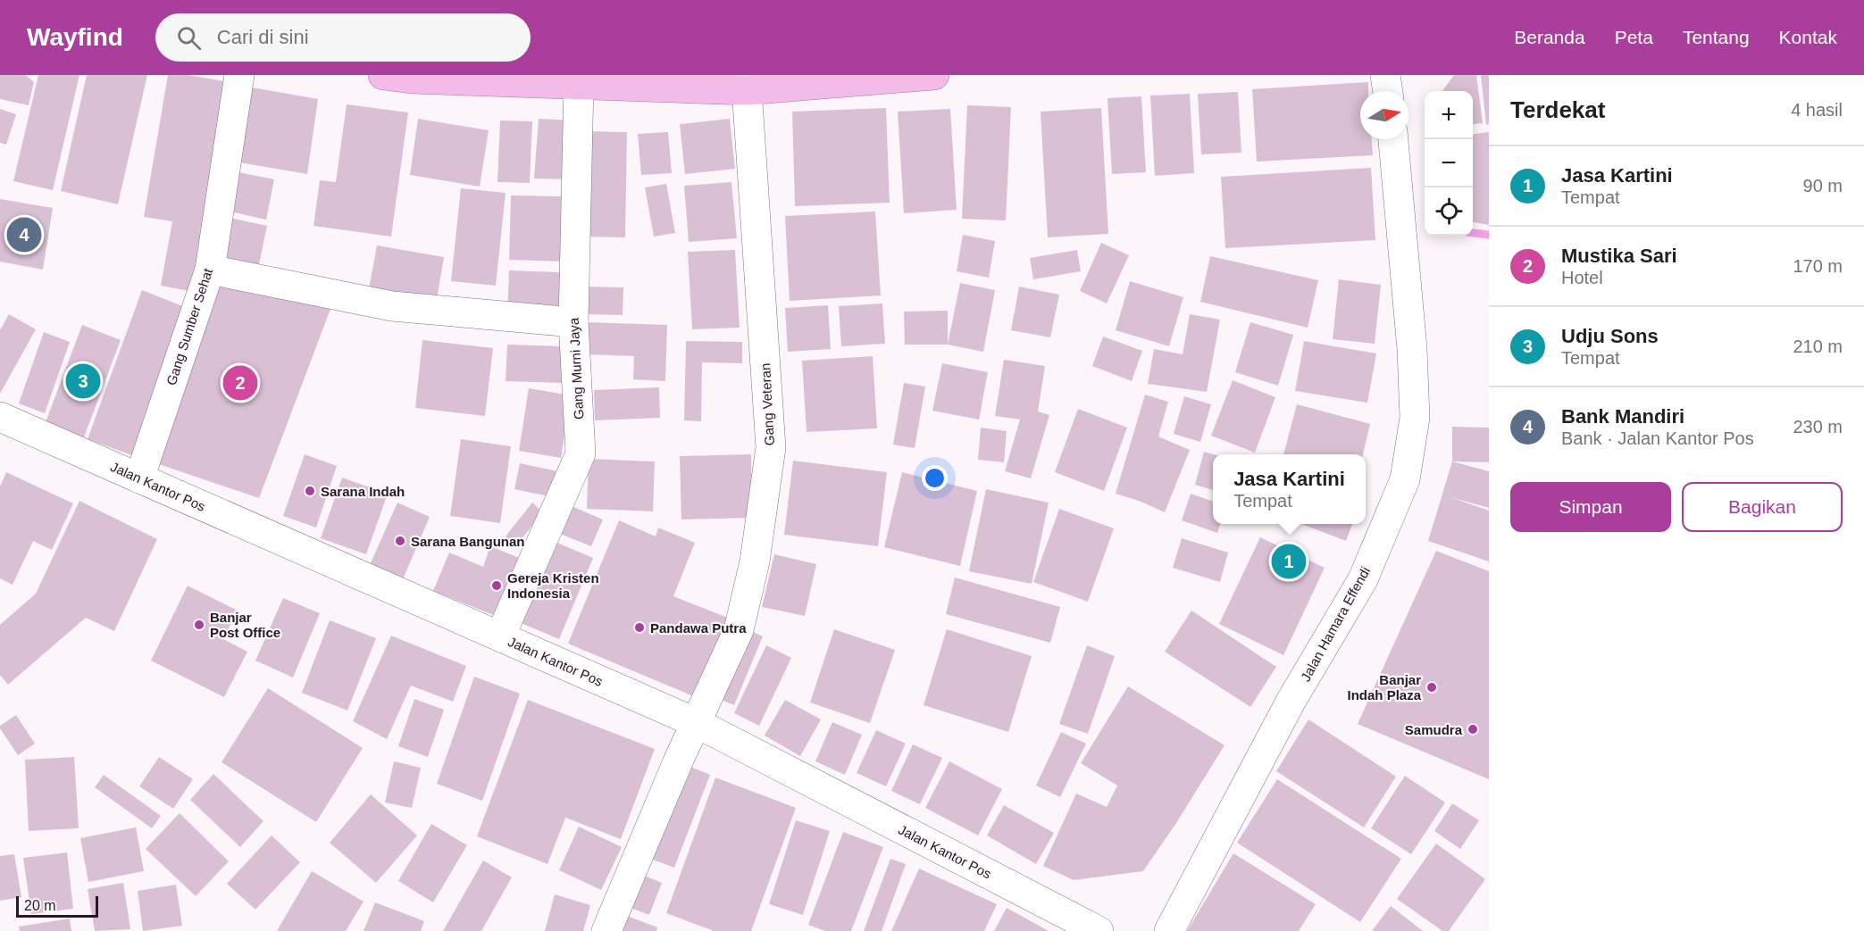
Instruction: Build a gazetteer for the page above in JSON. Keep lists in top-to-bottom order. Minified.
{"streets":{"street":["Gang Sumber Sehat","Gang Murni Jaya","Gang Veteran","Jalan Kantor Pos","Jalan Hamara Effendi"]},"crossings":[["Gang Sumber Sehat","Jalan Kantor Pos"],["Gang Murni Jaya","Jalan Kantor Pos"],["Gang Veteran","Jalan Kantor Pos"]],"places":["Sarana Indah","Sarana Bangunan","Gereja Kristen Indonesia","Banjar Post Office","Pandawa Putra","Banjar Indah Plaza","Samudra"],"scale_bar":"20 m","north":"right","page":{"header":"Wayfind","search":"Cari di sini","nav":["Beranda","Peta","Tentang","Kontak"],"heading":["Terdekat","4 hasil"],"map_buttons":["+","−"],"list":[{"mark":"1","name":"Jasa Kartini","note":"Tempat","value":"90 m"},{"mark":"2","name":"Mustika Sari","note":"Hotel","value":"170 m"},{"mark":"3","name":"Udju Sons","note":"Tempat","value":"210 m"},{"mark":"4","name":"Bank Mandiri","note":"Bank · Jalan Kantor Pos","value":"230 m"}],"pins":["4","3","2","1"],"popup":["Jasa Kartini","Tempat"],"buttons":["Simpan","Bagikan"],"scale":"20 m"}}
